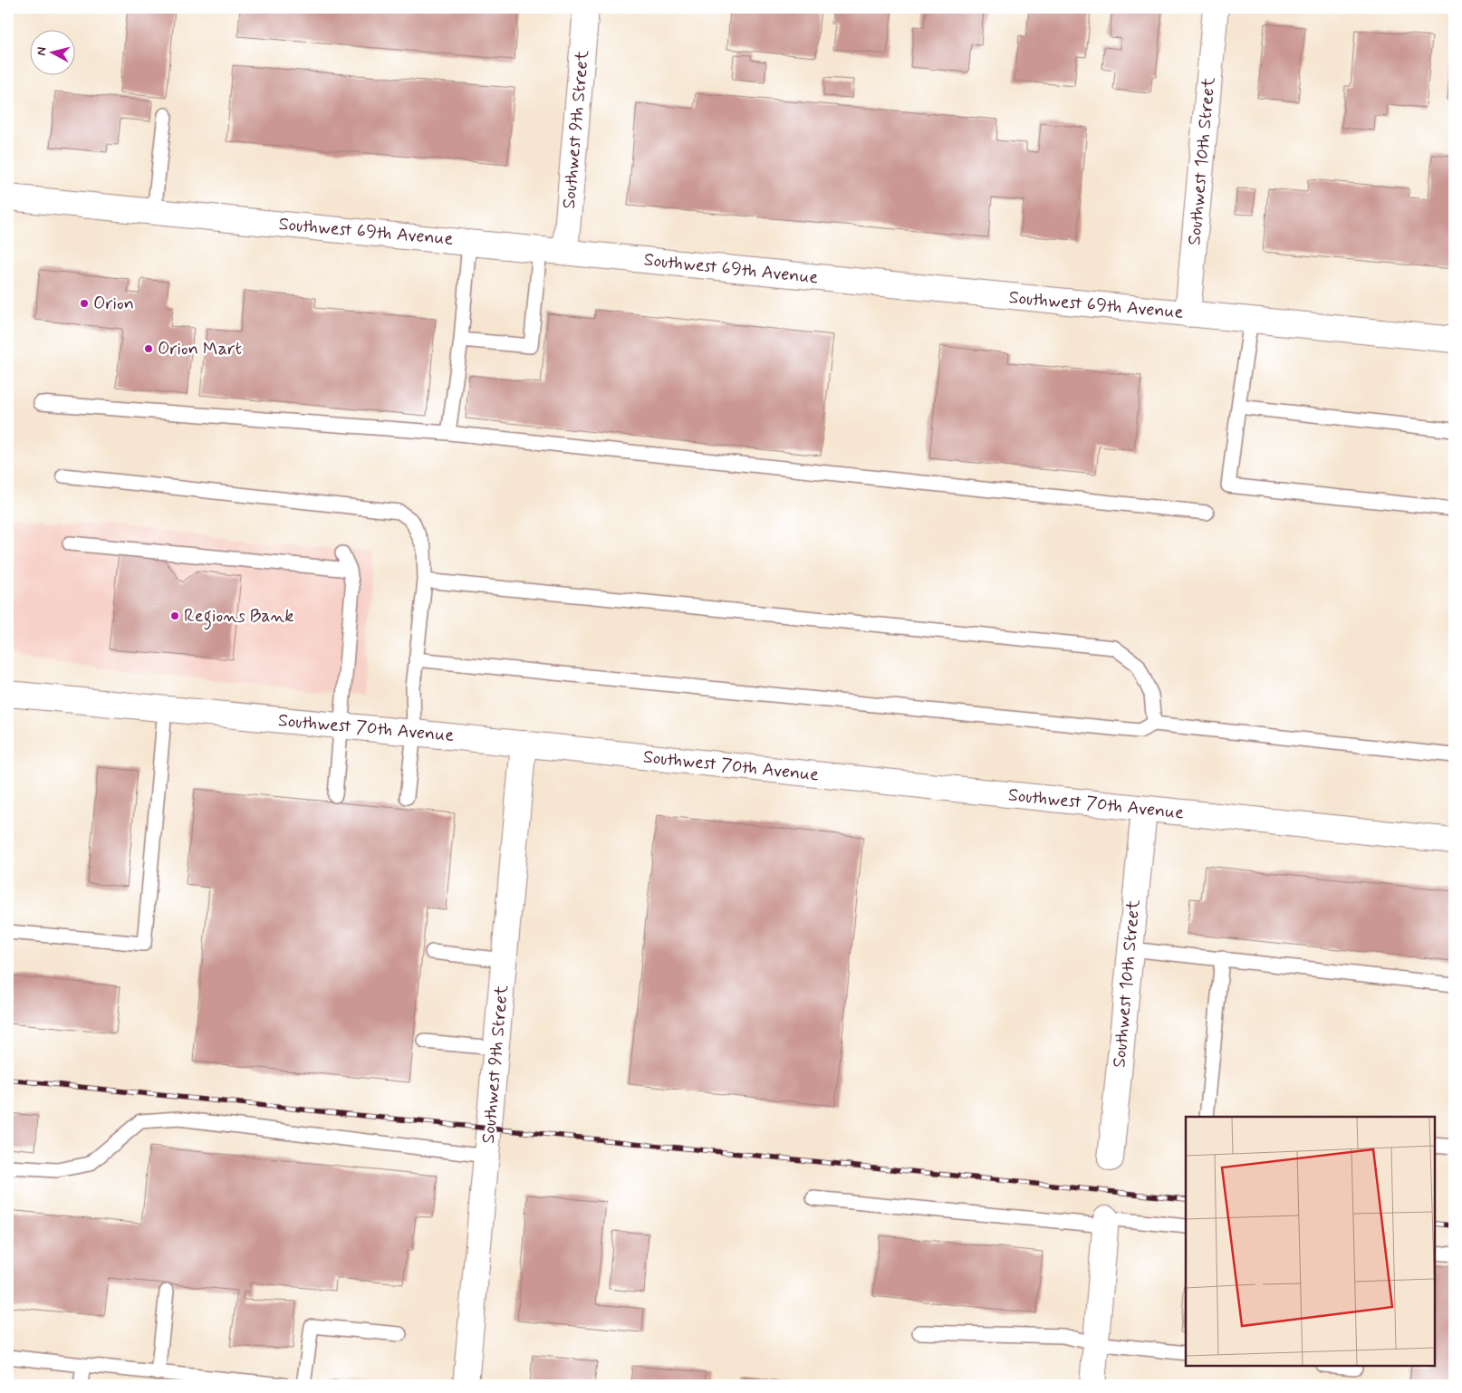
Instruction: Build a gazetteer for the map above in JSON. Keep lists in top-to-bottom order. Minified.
{"streets":{"street":["Southwest 9th Street","Southwest 10th Street","Southwest 69th Avenue","Southwest 70th Avenue"]},"crossings":[["Southwest 9th Street","Southwest 69th Avenue"],["Southwest 9th Street","Southwest 70th Avenue"],["Southwest 10th Street","Southwest 69th Avenue"],["Southwest 10th Street","Southwest 70th Avenue"]],"places":["Orion","Orion Mart","Regions Bank"],"north":"left"}
